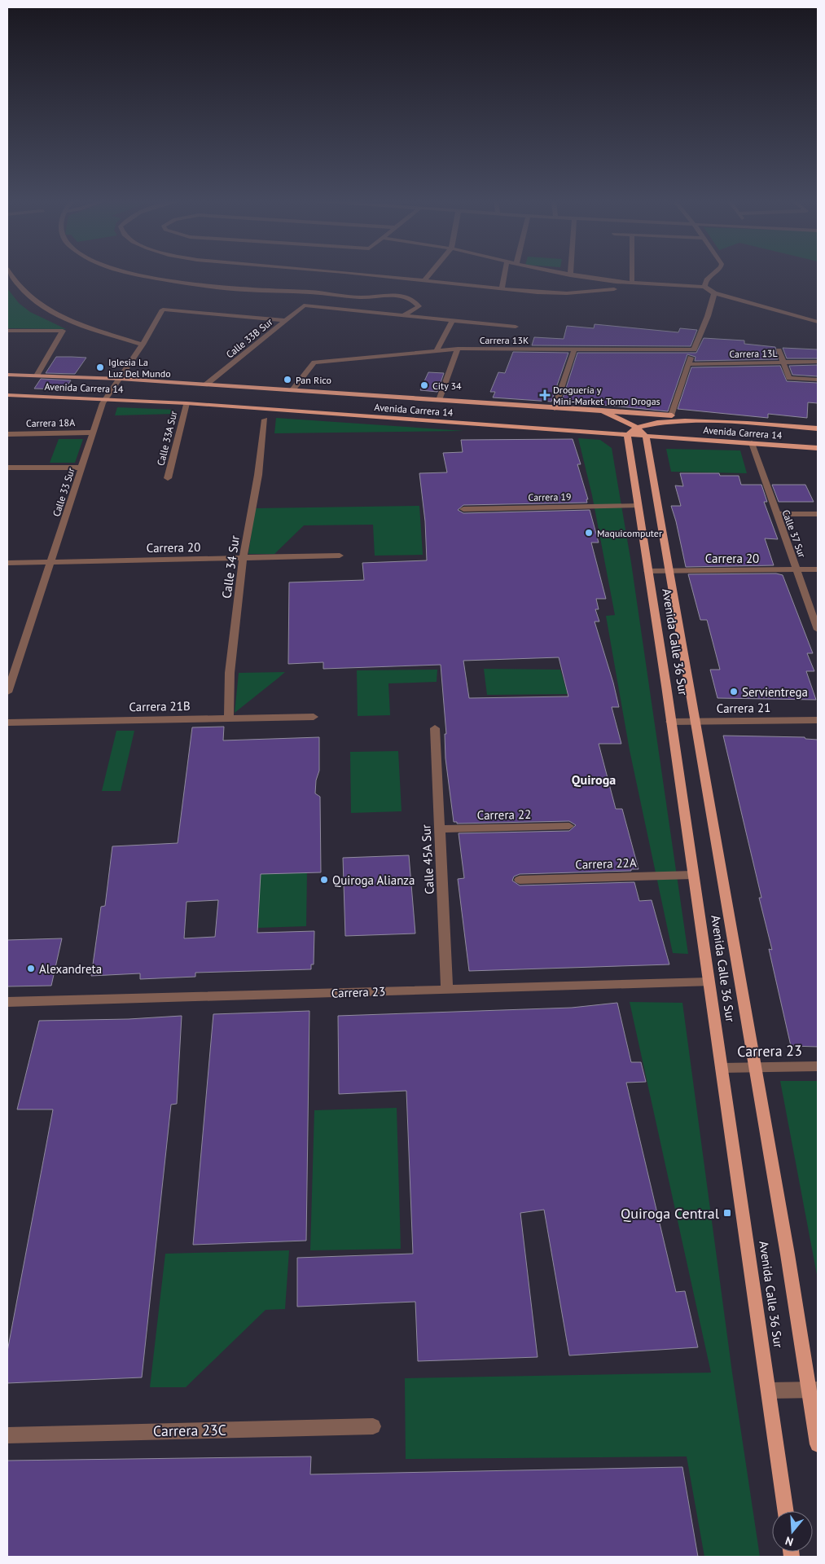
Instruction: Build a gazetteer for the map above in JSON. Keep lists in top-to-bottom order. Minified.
{"streets":{"main road":["Avenida Carrera 14","Avenida Calle 36 Sur"],"street":["Calle 33B Sur","Carrera 13K","Carrera 13L","Carrera 18A","Calle 33A Sur","Calle 33 Sur","Carrera 19","Calle 37 Sur","Carrera 20","Calle 34 Sur","Carrera 21B","Carrera 21","Carrera 22","Calle 45A Sur","Carrera 22A","Carrera 23","Carrera 23C"]},"crossings":[["Calle 33B Sur","Avenida Carrera 14"],["Calle 33B Sur","Calle 33 Sur"],["Carrera 13K","Avenida Carrera 14"],["Avenida Carrera 14","Calle 33A Sur"],["Avenida Carrera 14","Calle 33 Sur"],["Avenida Carrera 14","Calle 37 Sur"],["Avenida Carrera 14","Avenida Calle 36 Sur"],["Carrera 18A","Calle 33 Sur"],["Calle 33 Sur","Carrera 20"],["Carrera 19","Avenida Calle 36 Sur"],["Calle 37 Sur","Carrera 20"],["Carrera 20","Calle 34 Sur"],["Carrera 20","Avenida Calle 36 Sur"],["Calle 34 Sur","Carrera 21B"],["Avenida Calle 36 Sur","Carrera 21"],["Avenida Calle 36 Sur","Carrera 22A"],["Avenida Calle 36 Sur","Carrera 23"],["Carrera 22","Calle 45A Sur"],["Calle 45A Sur","Carrera 23"]],"districts":["Quiroga"],"places":{"other":["Iglesia La Luz Del Mundo","Pan Rico","City 34","Maquicomputer","Servientrega","Quiroga Alianza","Alexandreta"],"health":["Droguería y Mini-Market Tomo Drogas"],"transit":["Quiroga Central"]},"north":"bottom"}
